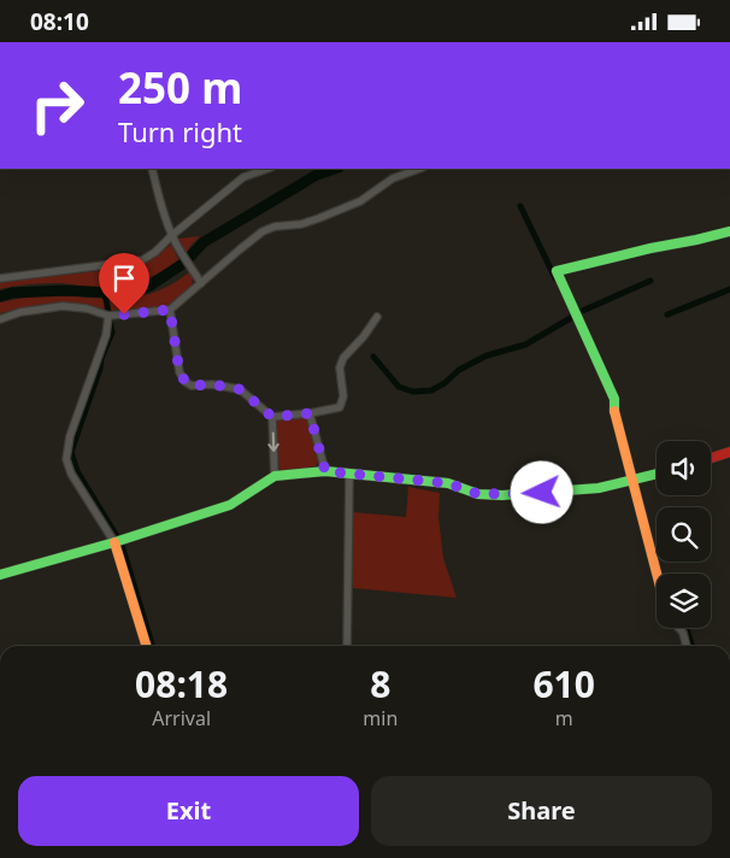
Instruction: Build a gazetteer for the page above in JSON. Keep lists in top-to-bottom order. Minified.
{"page":{"status":"08:10","turn":["250 m","Turn right"],"eta":["08:18","Arrival","8","min","610","m"],"buttons":["Exit","Share"]}}
